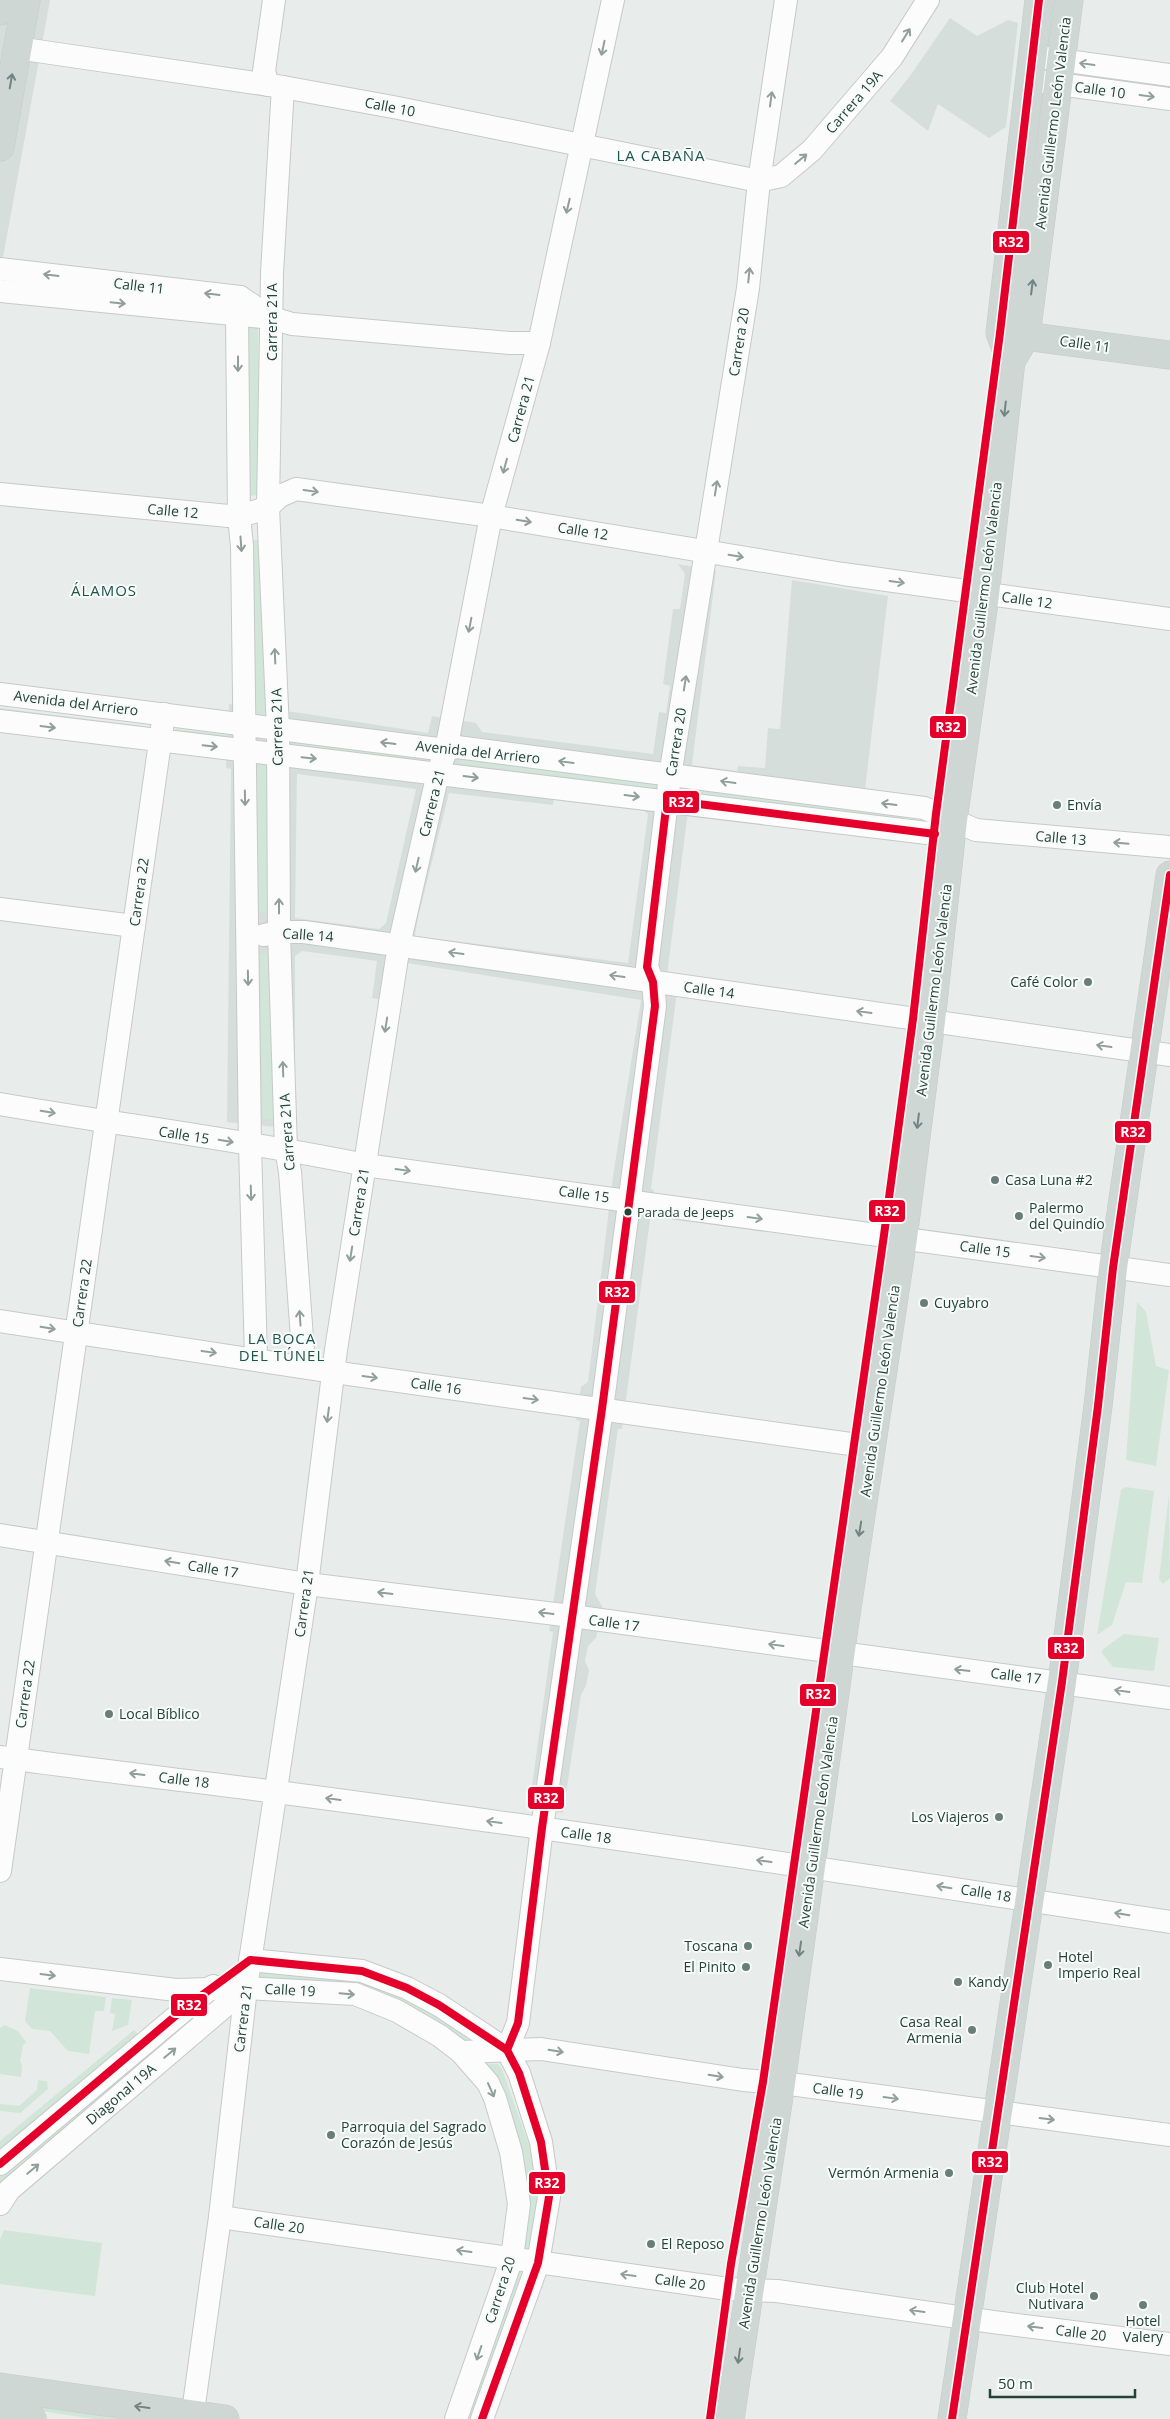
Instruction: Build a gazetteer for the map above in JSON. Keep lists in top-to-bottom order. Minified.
{"streets":{"main road":["Avenida Guillermo León Valencia","Calle 11"],"street":["Calle 10","Carrera 19A","Carrera 21A","Carrera 20","Carrera 21","Calle 12","Avenida del Arriero","Calle 13","Carrera 22","Calle 14","Calle 15","Calle 16","Calle 17","Calle 18","Calle 19","Diagonal 19A","Calle 20"]},"crossings":[["Calle 10","Carrera 19A"],["Calle 10","Avenida Guillermo León Valencia"],["Calle 10","Carrera 21A"],["Calle 10","Carrera 20"],["Calle 10","Carrera 21"],["Carrera 19A","Carrera 20"],["Avenida Guillermo León Valencia","Calle 11"],["Avenida Guillermo León Valencia","Calle 12"],["Avenida Guillermo León Valencia","Avenida del Arriero"],["Avenida Guillermo León Valencia","Calle 13"],["Avenida Guillermo León Valencia","Calle 14"],["Avenida Guillermo León Valencia","Calle 15"],["Avenida Guillermo León Valencia","Calle 16"],["Avenida Guillermo León Valencia","Calle 17"],["Avenida Guillermo León Valencia","Calle 18"],["Avenida Guillermo León Valencia","Calle 19"],["Avenida Guillermo León Valencia","Calle 20"],["Calle 11","Carrera 21A"],["Calle 11","Carrera 21"],["Carrera 21A","Calle 12"],["Carrera 21A","Avenida del Arriero"],["Carrera 21A","Calle 14"],["Carrera 21A","Calle 15"],["Carrera 21A","Calle 16"],["Carrera 20","Calle 12"],["Carrera 20","Avenida del Arriero"],["Carrera 20","Calle 14"],["Carrera 20","Calle 15"],["Carrera 20","Calle 16"],["Carrera 20","Calle 17"],["Carrera 20","Calle 18"],["Carrera 20","Calle 19"],["Carrera 20","Calle 20"],["Carrera 21","Calle 12"],["Carrera 21","Avenida del Arriero"],["Carrera 21","Calle 14"],["Carrera 21","Calle 15"],["Carrera 21","Calle 16"],["Carrera 21","Calle 17"],["Carrera 21","Calle 18"],["Carrera 21","Calle 19"],["Carrera 21","Diagonal 19A"],["Carrera 21","Calle 20"],["Avenida del Arriero","Calle 13"],["Avenida del Arriero","Carrera 22"],["Carrera 22","Calle 15"],["Carrera 22","Calle 16"],["Carrera 22","Calle 17"],["Carrera 22","Calle 18"],["Calle 19","Diagonal 19A"]],"one_way":["Carrera 19A","Calle 12","Calle 13","Calle 14","Calle 15","Calle 16","Calle 17","Calle 18","Calle 19","Calle 20"],"districts":["LA CABAÑA","ÁLAMOS","LA BOCA DEL TÚNEL"],"places":["Envía","Café Color","Casa Luna #2","Parada de Jeeps","Palermo del Quindío","Cuyabro","Local Bíblico","Los Viajeros","Toscana","Hotel Imperio Real","El Pinito","Kandy","Casa Real Armenia","Parroquia del Sagrado Corazón de Jesús","Vermón Armenia","El Reposo","Club Hotel Nutivara","Hotel Valery"],"lines":["transit line R32"],"scale_bar":"50 m"}
